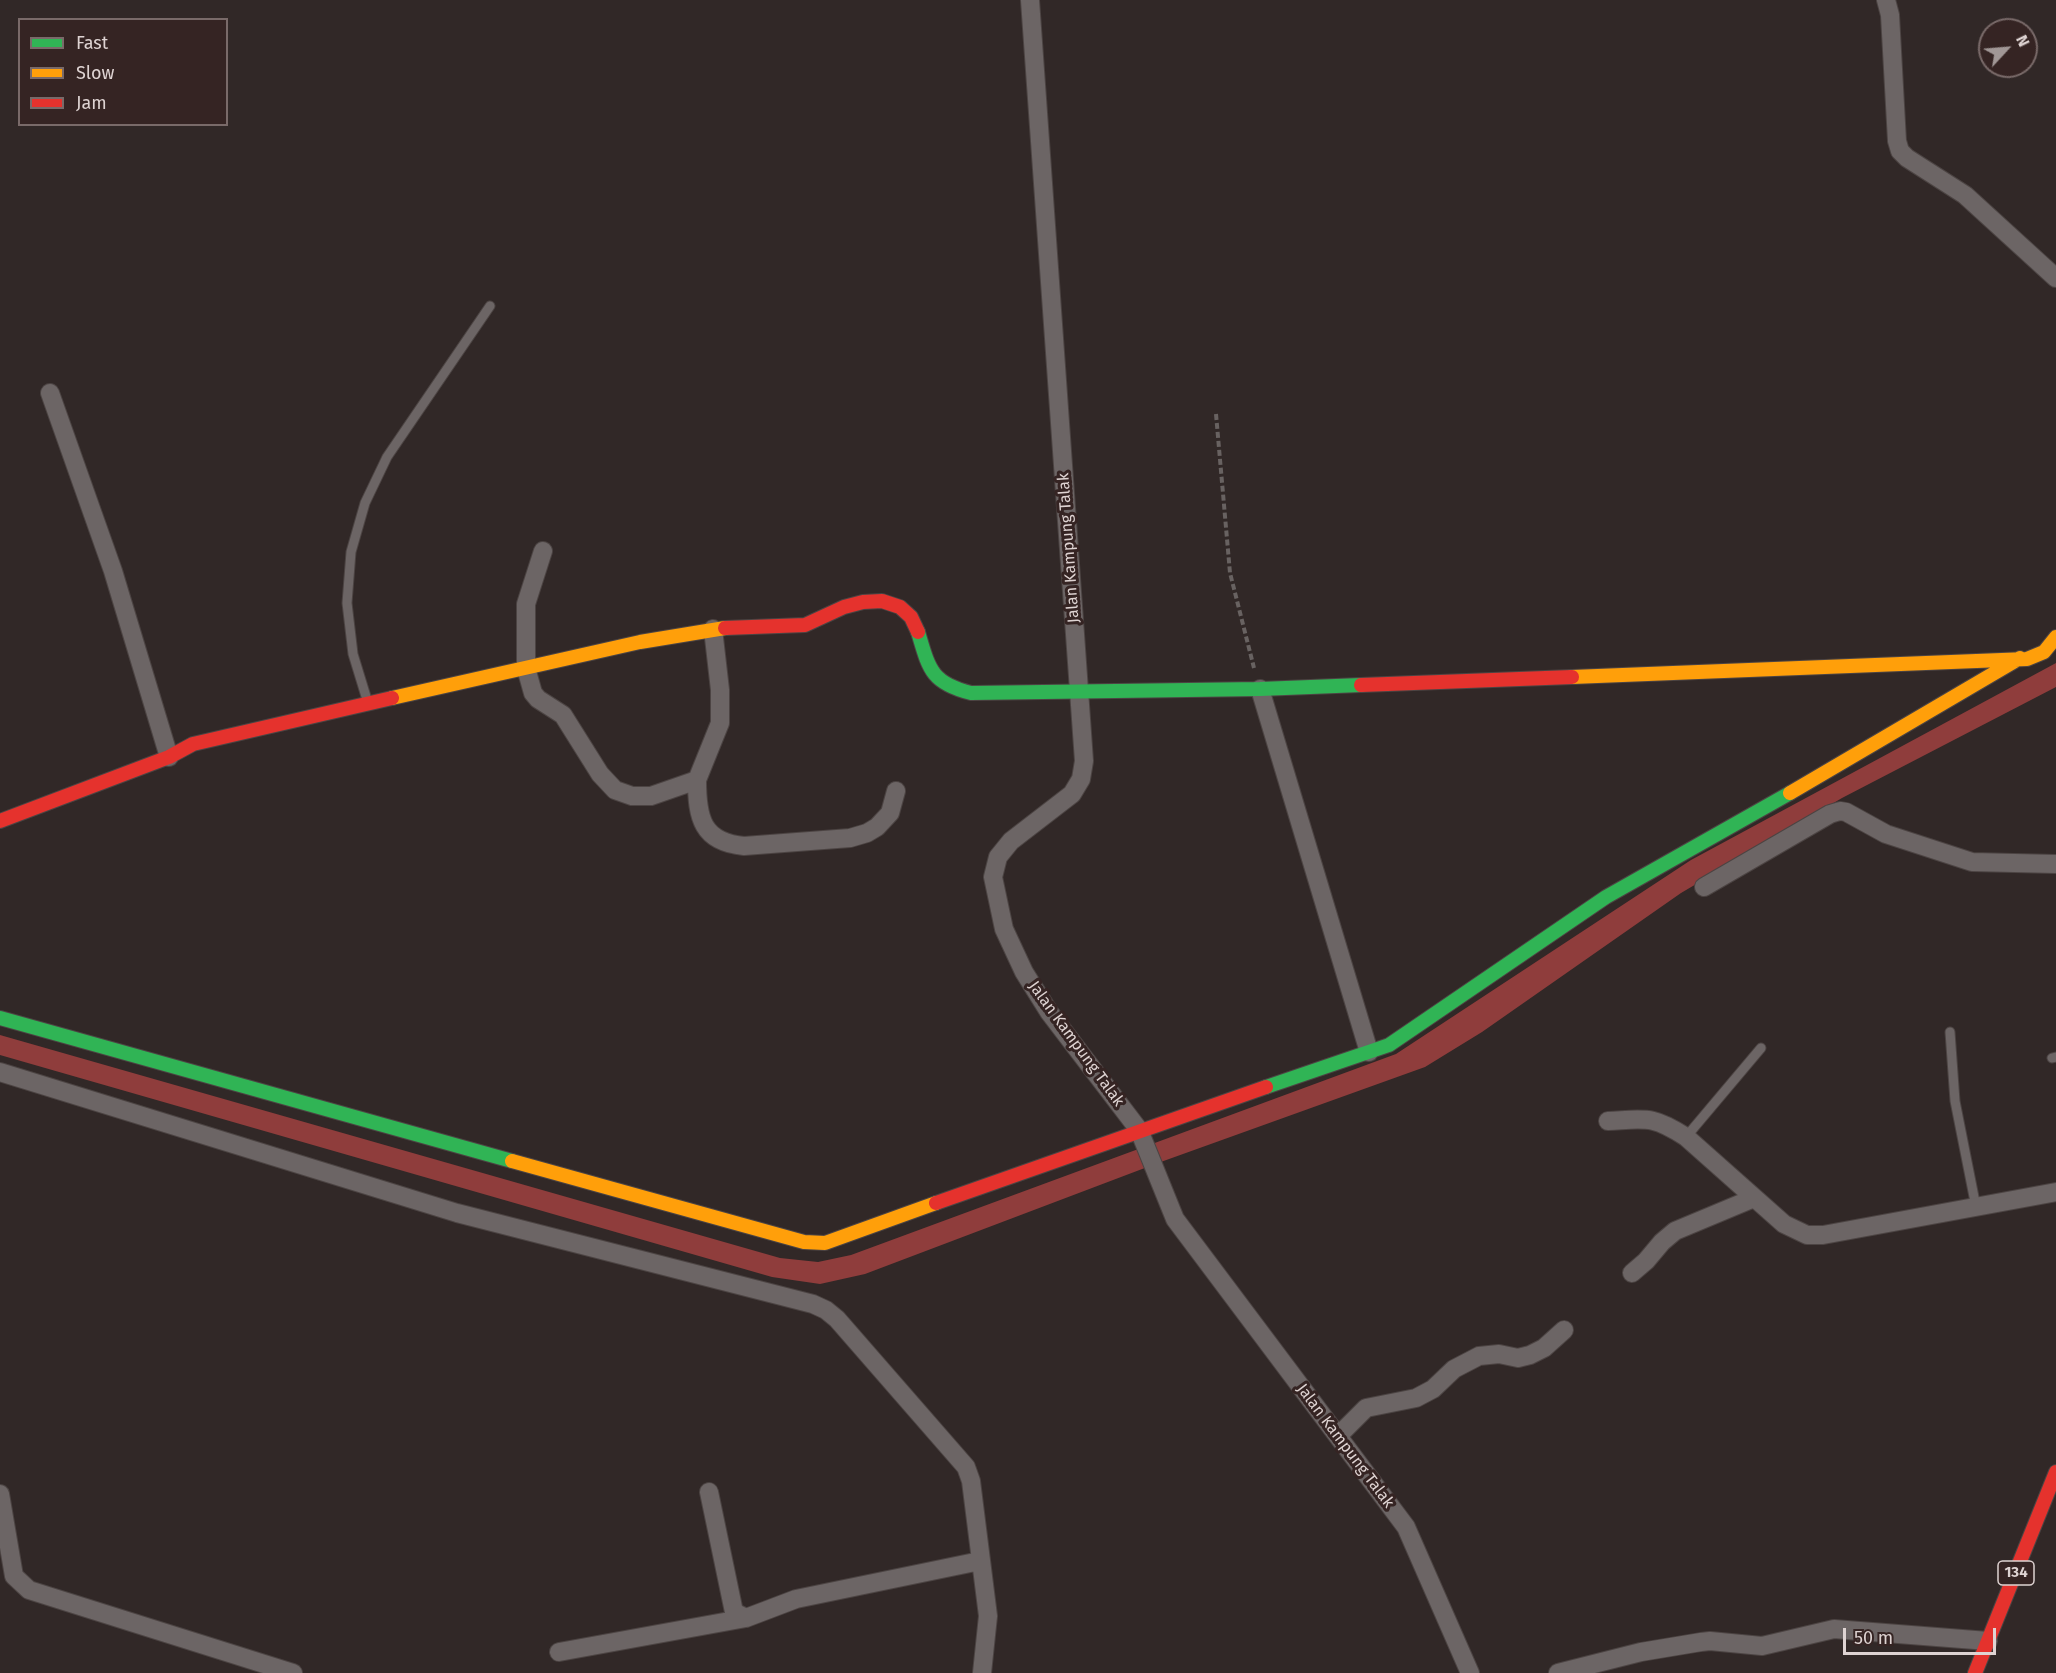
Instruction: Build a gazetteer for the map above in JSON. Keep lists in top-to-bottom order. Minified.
{"streets":{"street":["Jalan Kampung Talak","134"]},"legend":["Fast","Slow","Jam"],"scale_bar":"50 m","north":"top right"}
